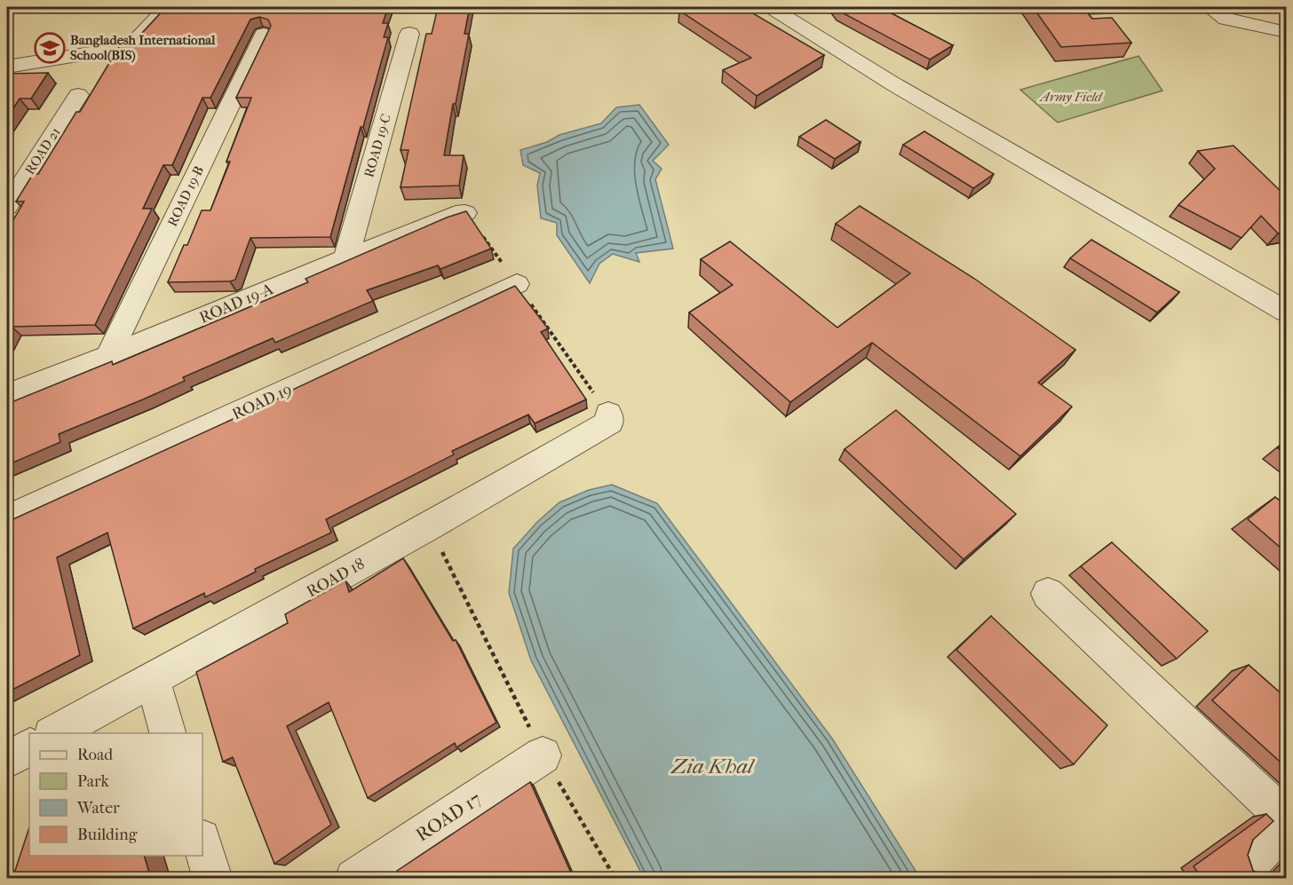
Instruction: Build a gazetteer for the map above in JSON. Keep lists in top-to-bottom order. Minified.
{"streets":{"street":["ROAD 19-C","ROAD 21","ROAD 19-B","ROAD 19-A","ROAD 19","ROAD 18","ROAD 17"]},"crossings":[["ROAD 19-C","ROAD 19-A"],["ROAD 19-B","ROAD 19-A"]],"water":["Zia Khal"],"parks":["Army Field"],"places":{"school or university":["Bangladesh International School(BIS)"]},"legend":["Road","Park","Water","Building"]}
